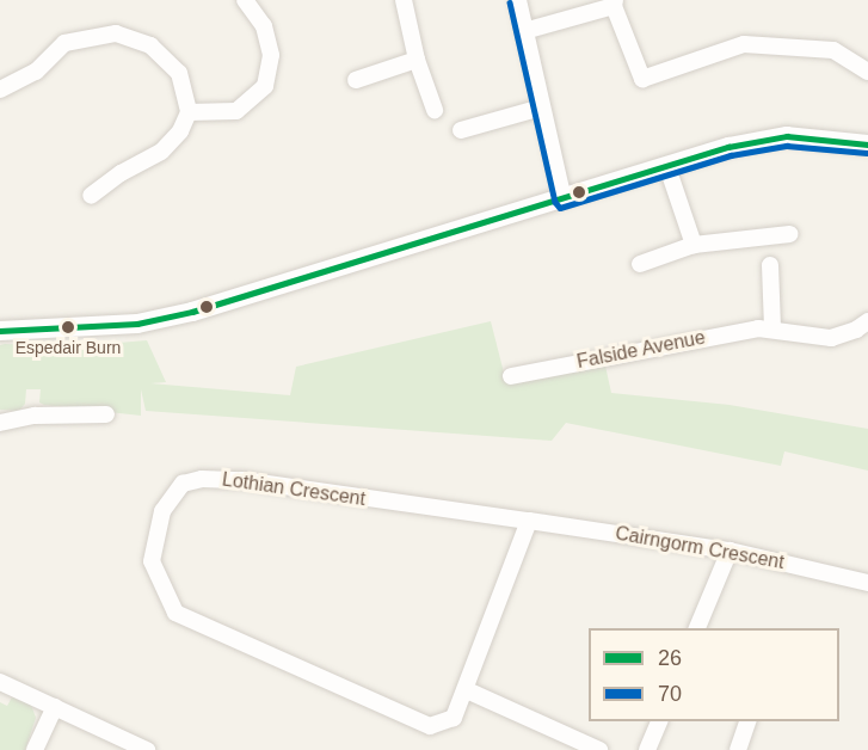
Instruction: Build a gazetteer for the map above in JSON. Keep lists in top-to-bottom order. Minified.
{"streets":{"street":["Falside Avenue","Lothian Crescent","Cairngorm Crescent"]},"crossings":[["Lothian Crescent","Cairngorm Crescent"]],"places":["Espedair Burn"],"lines":["transit line 70","transit line 26"],"legend":["26","70"]}
